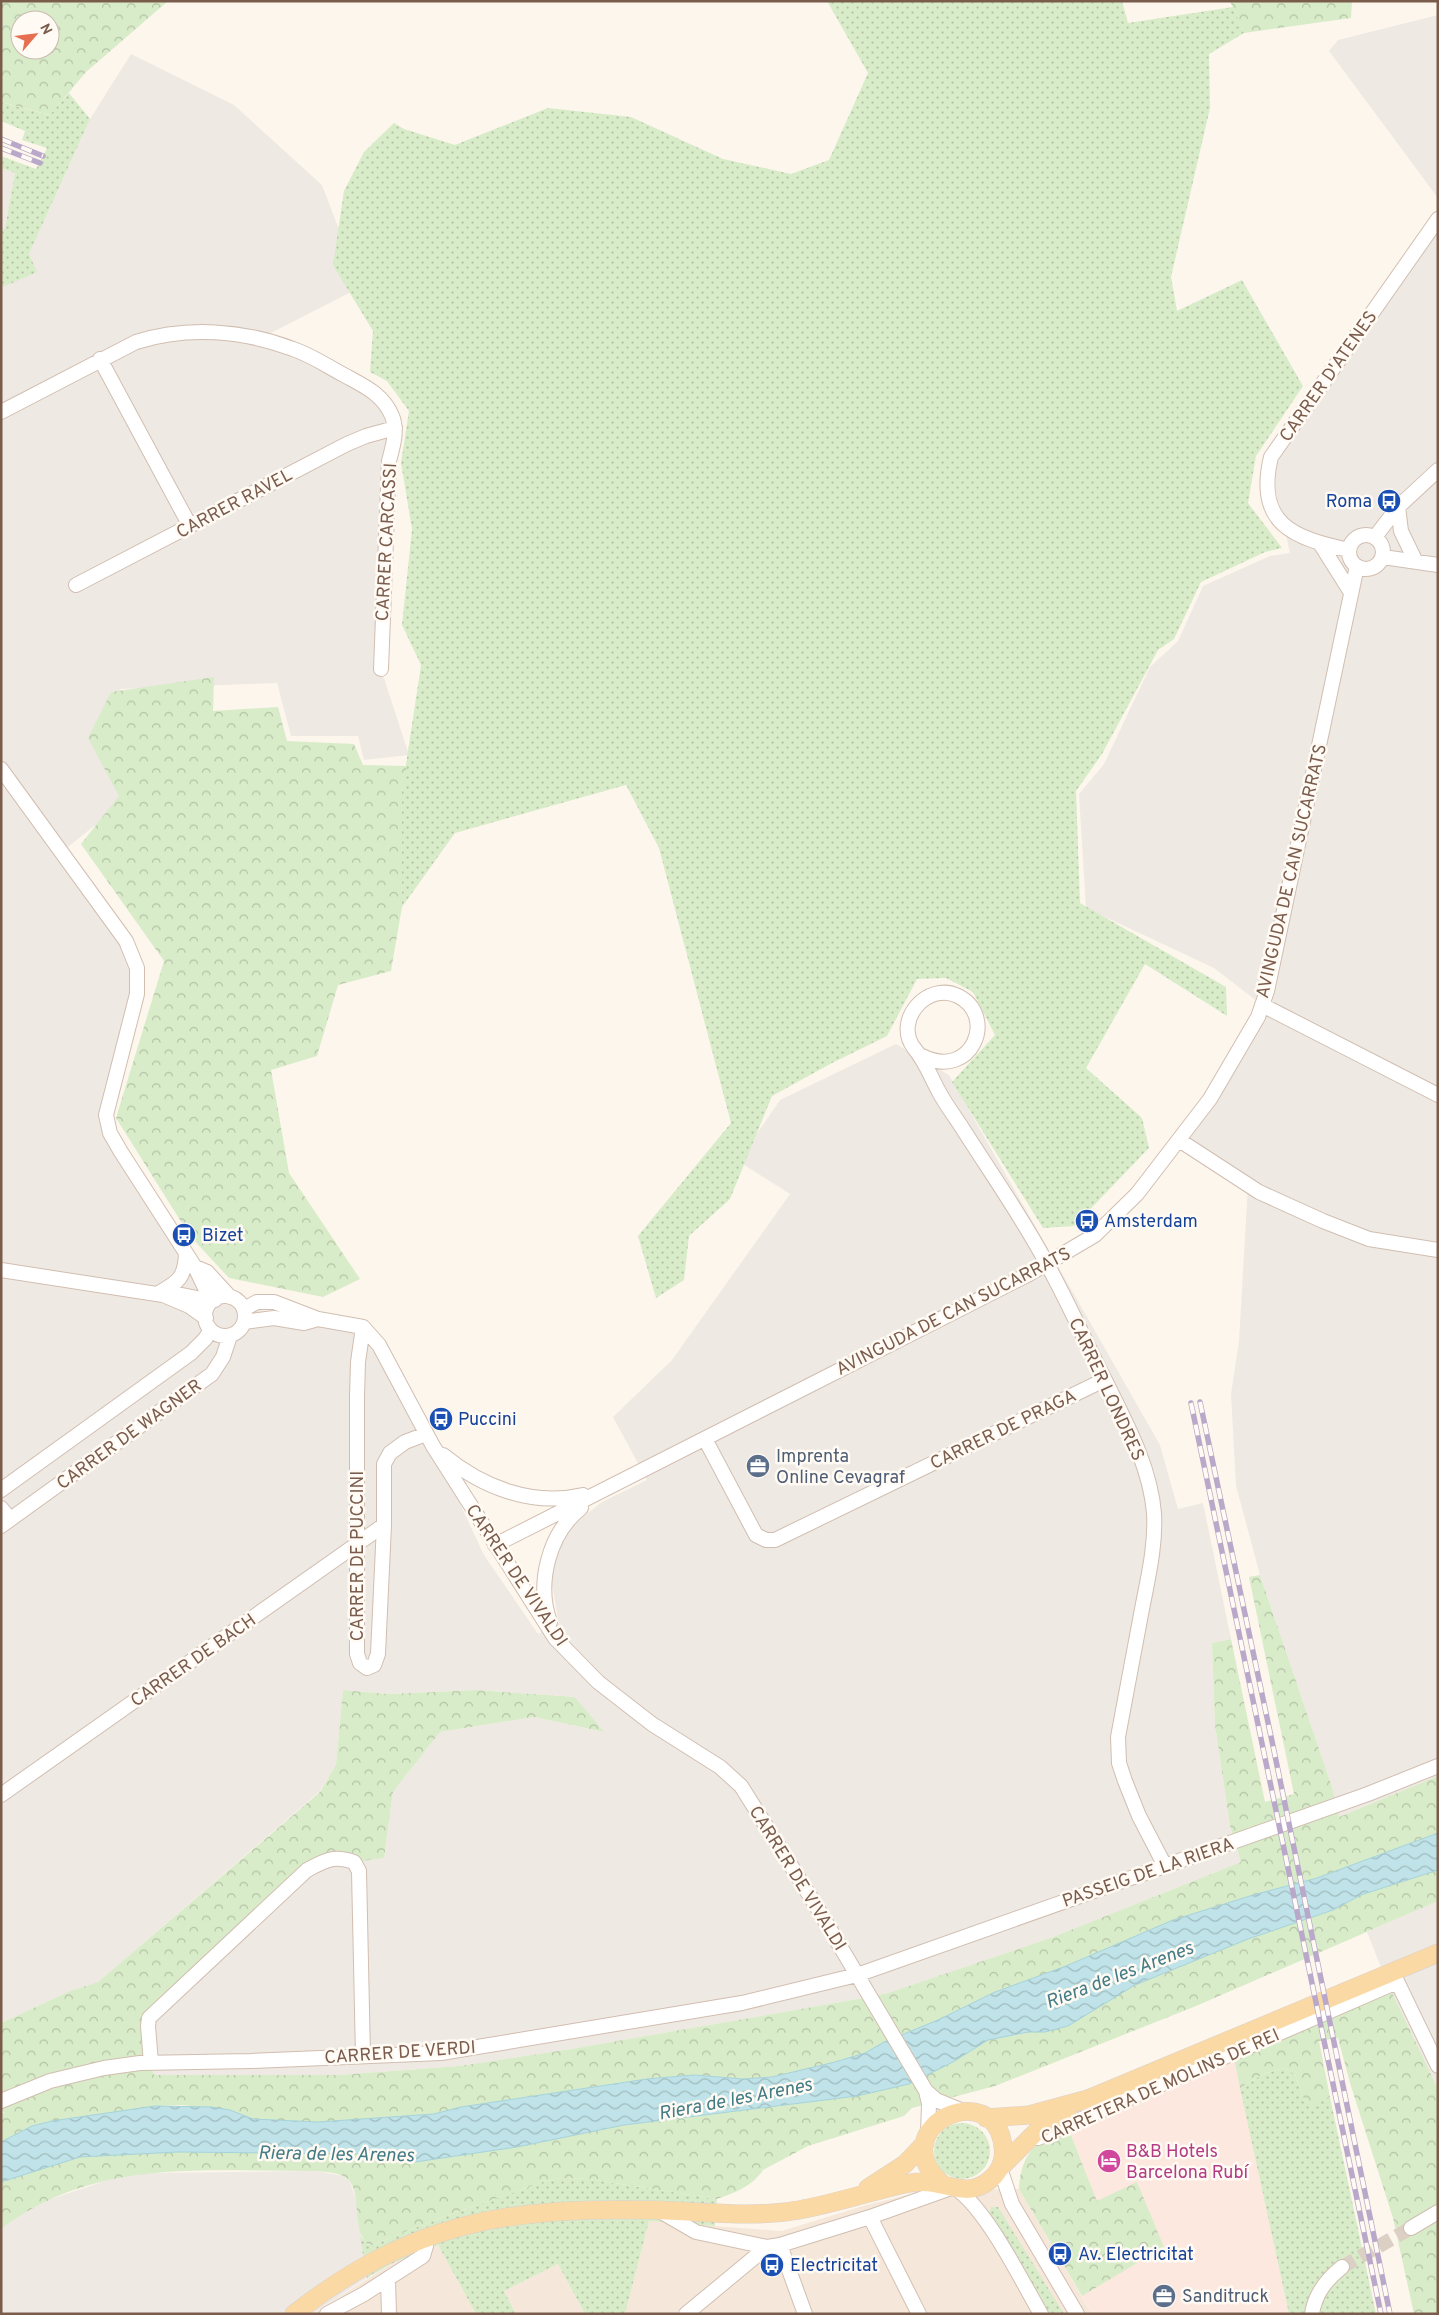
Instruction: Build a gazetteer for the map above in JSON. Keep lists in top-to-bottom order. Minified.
{"streets":{"main road":["CARRETERA DE MOLINS DE REI"],"street":["CARRER D'ATENES","CARRER RAVEL","CARRER CARCASSI","AVINGUDA DE CAN SUCARRATS","CARRER LONDRES","CARRER DE PRAGA","CARRER DE WAGNER","CARRER DE PUCCINI","CARRER DE VIVALDI","CARRER DE BACH","PASSEIG DE LA RIERA","CARRER DE VERDI"]},"crossings":[["CARRER D'ATENES","AVINGUDA DE CAN SUCARRATS"],["CARRER RAVEL","CARRER CARCASSI"],["AVINGUDA DE CAN SUCARRATS","CARRER LONDRES"],["AVINGUDA DE CAN SUCARRATS","CARRER DE PRAGA"],["AVINGUDA DE CAN SUCARRATS","CARRER DE PUCCINI"],["AVINGUDA DE CAN SUCARRATS","CARRER DE VIVALDI"],["CARRER LONDRES","CARRER DE PRAGA"],["CARRER LONDRES","PASSEIG DE LA RIERA"],["CARRER DE PUCCINI","CARRER DE VIVALDI"],["CARRER DE PUCCINI","CARRER DE BACH"],["CARRER DE VIVALDI","PASSEIG DE LA RIERA"],["CARRER DE VIVALDI","CARRER DE VERDI"],["CARRER DE VIVALDI","CARRETERA DE MOLINS DE REI"],["PASSEIG DE LA RIERA","CARRER DE VERDI"]],"water":["Riera de les Arenes"],"places":{"bus stop":["Roma","Amsterdam","Bizet","Puccini","Av. Electricitat","Electricitat"],"office":["Imprenta Online Cevagraf","Sanditruck"],"hotel":["B&B Hotels Barcelona Rubí"]},"north":"top right"}
